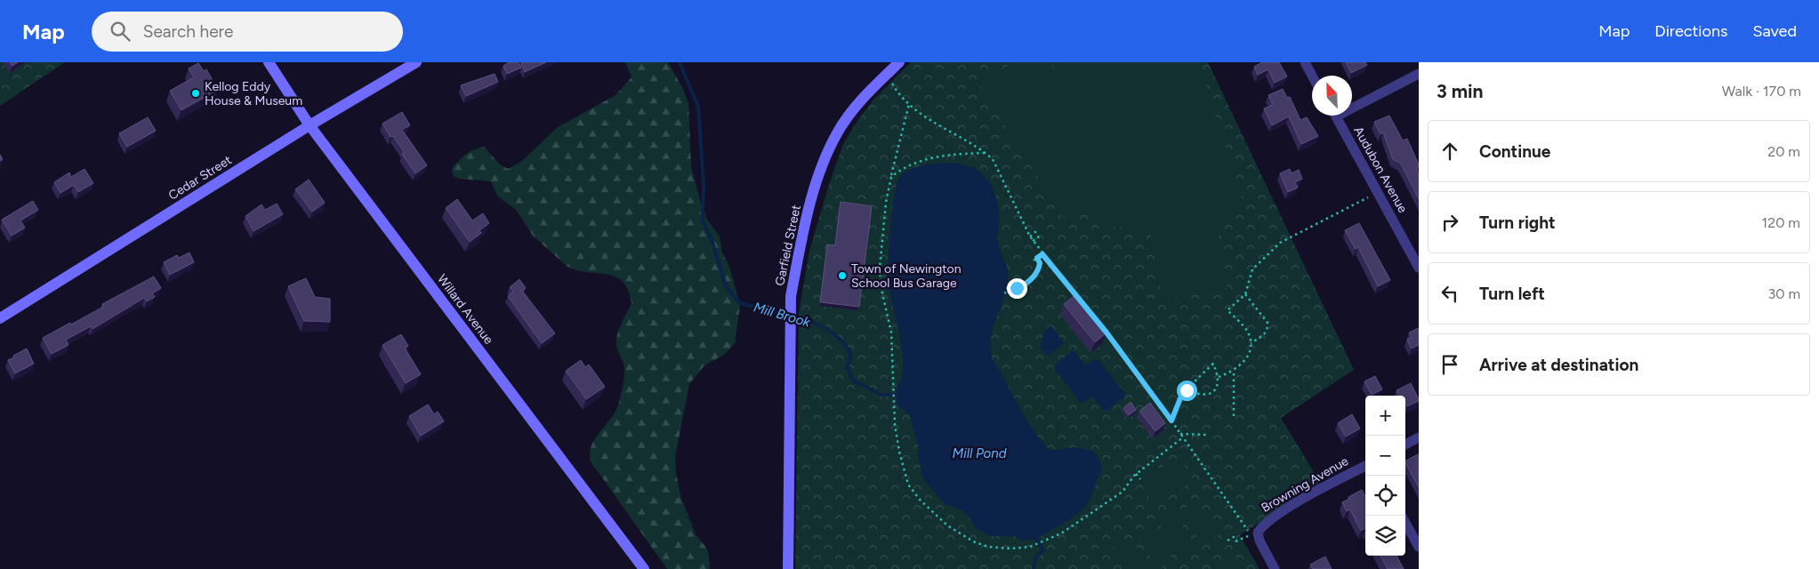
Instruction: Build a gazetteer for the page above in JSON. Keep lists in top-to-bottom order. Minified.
{"streets":{"main road":["Cedar Street","Garfield Street","Willard Avenue"],"street":["Audubon Avenue","Browning Avenue"]},"crossings":[["Cedar Street","Willard Avenue"]],"water":["Mill Brook","Mill Pond"],"places":["Kellog Eddy House & Museum","Town of Newington School Bus Garage"],"north":"top left","page":{"header":"Map","search":"Search here","nav":["Map","Directions","Saved"],"heading":["3 min","Walk · 170 m"],"list":[["Continue","20 m"],["Turn right","120 m"],["Turn left","30 m"],"Arrive at destination"],"map_buttons":["+","−"]}}
